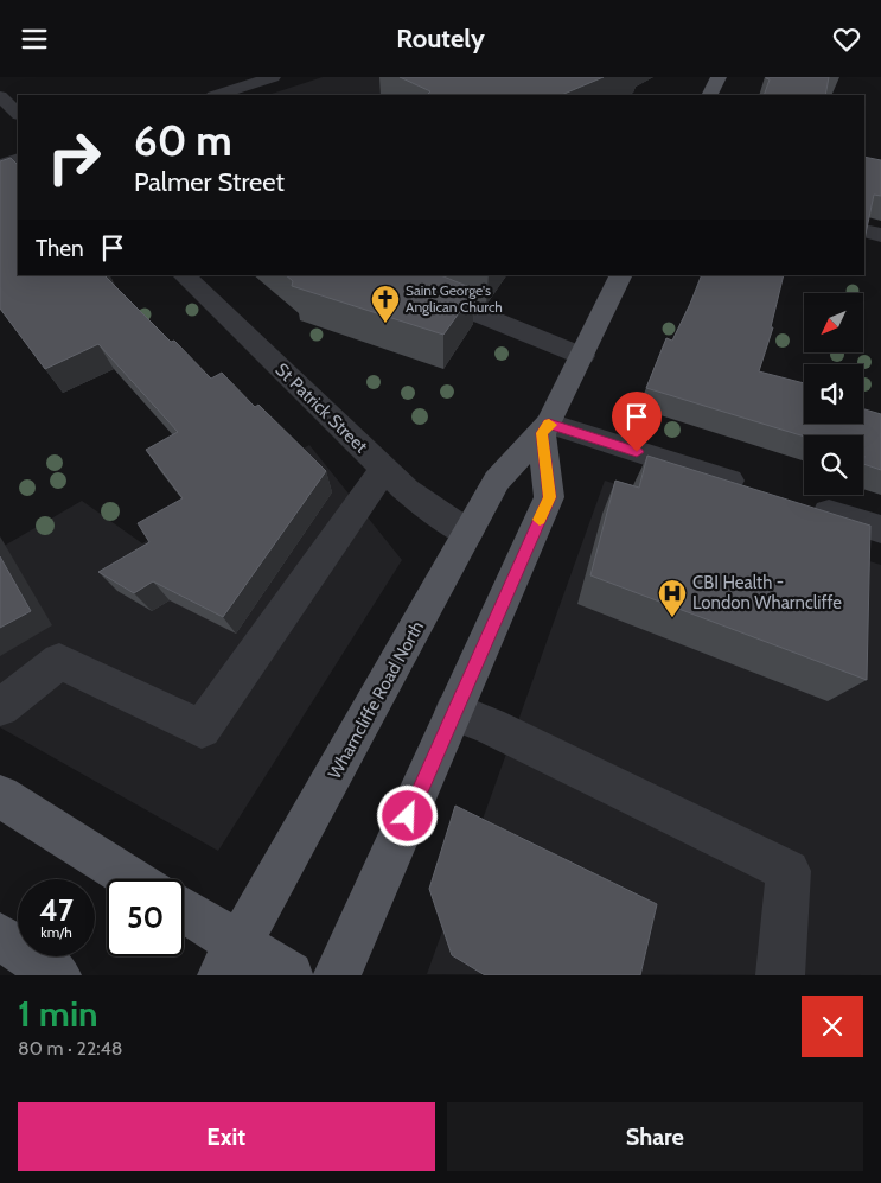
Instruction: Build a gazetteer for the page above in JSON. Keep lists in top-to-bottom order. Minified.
{"streets":{"main road":["Wharncliffe Road North"],"street":["St Patrick Street"]},"crossings":[["St Patrick Street","Wharncliffe Road North"]],"places":{"church":["Saint George's Anglican Church"],"hospital":["CBI Health - London Wharncliffe"]},"north":"bottom left","page":{"header":"Routely","turn":["60 m","Palmer Street"],"then":"Then","speed":"47 km/h","limit":"50","heading":["1 min","80 m · 22:48"],"buttons":["Exit","Share"]}}
